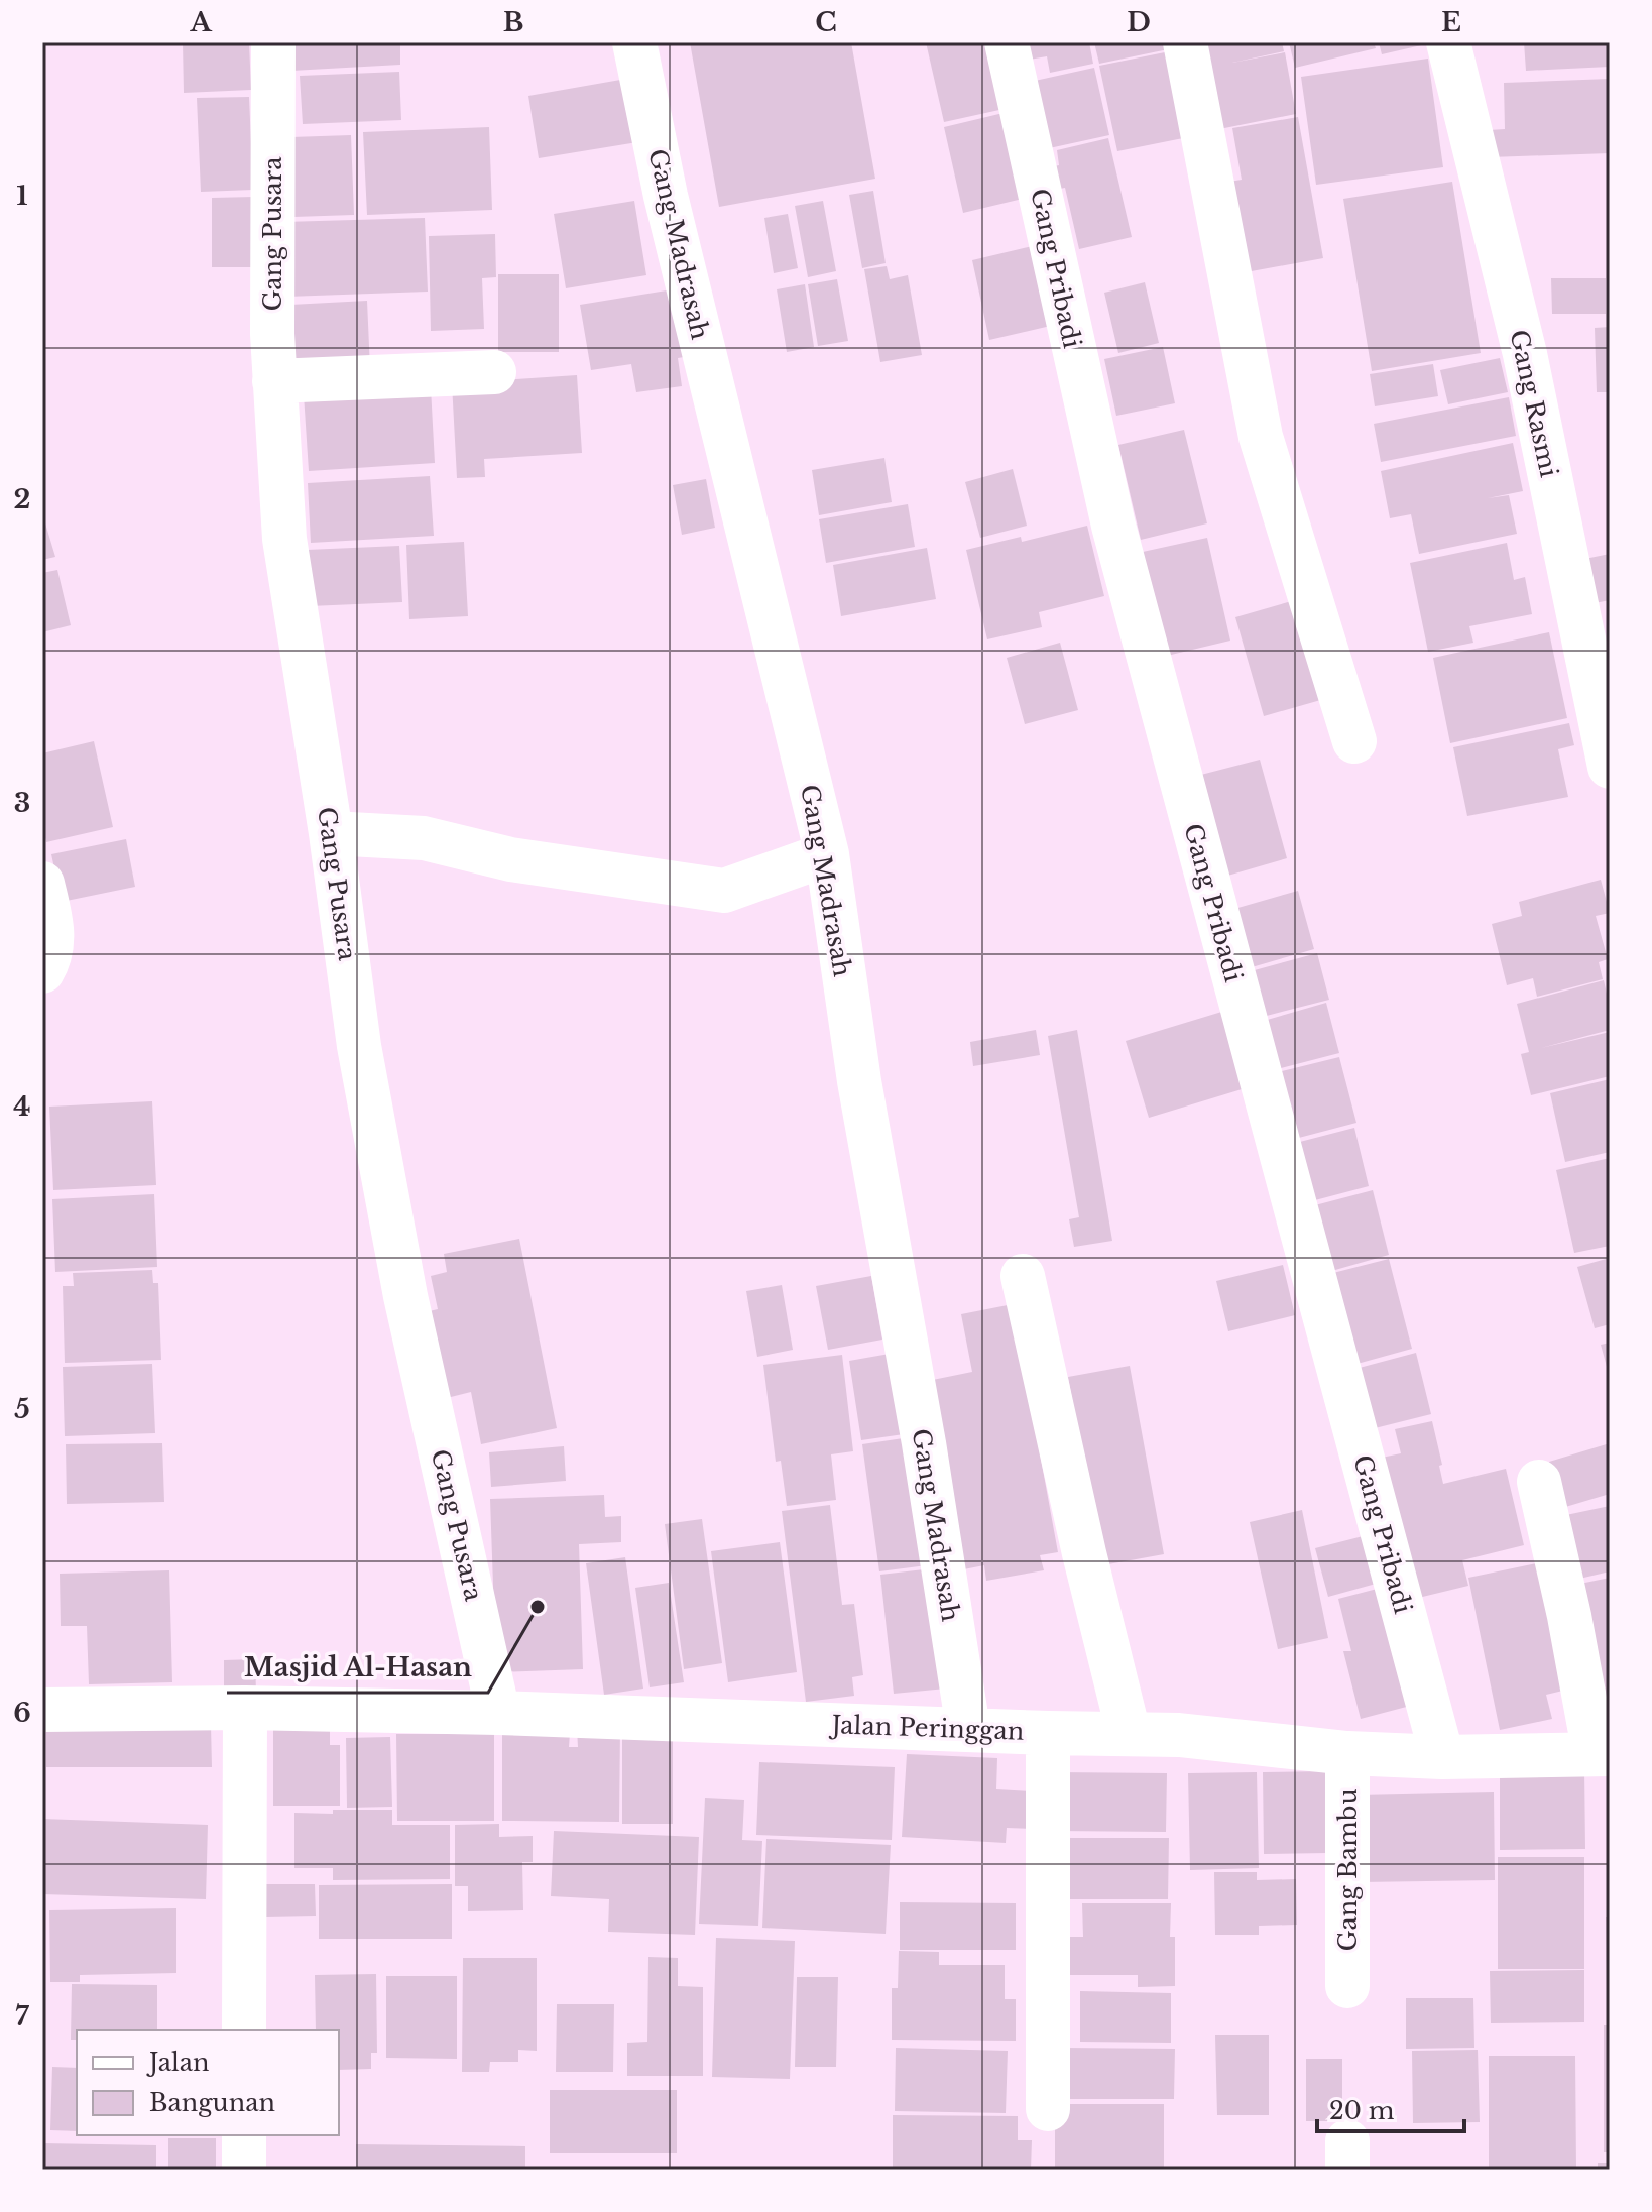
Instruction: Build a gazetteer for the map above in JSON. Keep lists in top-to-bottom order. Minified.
{"streets":{"street":["Gang Pusara","Gang Madrasah","Gang Pribadi","Gang Rasmi","Jalan Peringgan","Gang Bambu"]},"crossings":[["Gang Pusara","Jalan Peringgan"],["Gang Madrasah","Jalan Peringgan"],["Gang Pribadi","Jalan Peringgan"],["Jalan Peringgan","Gang Bambu"]],"places":["Masjid Al-Hasan"],"legend":["Jalan","Bangunan"],"scale_bar":"20 m","grid":{"columns":["A","B","C","D","E"],"rows":["1","2","3","4","5","6","7"]}}
